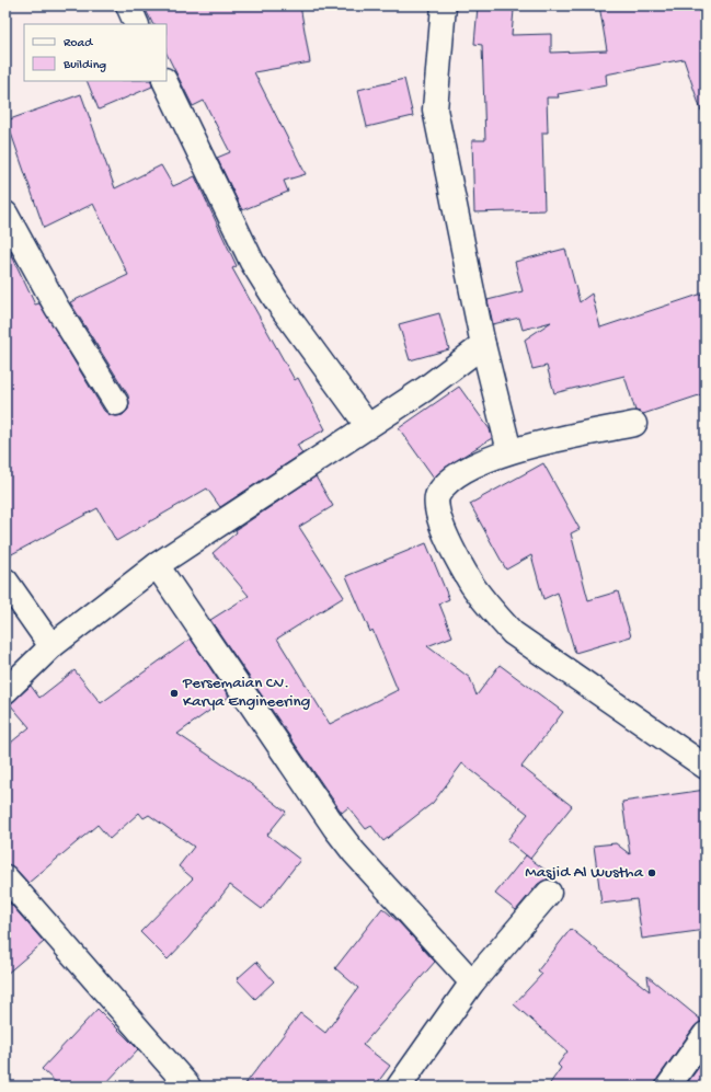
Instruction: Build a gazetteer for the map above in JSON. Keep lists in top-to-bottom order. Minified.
{"places":["Persemaian CV. Karya Engineering","Masjid Al Wustha"],"legend":["Road","Building"]}
